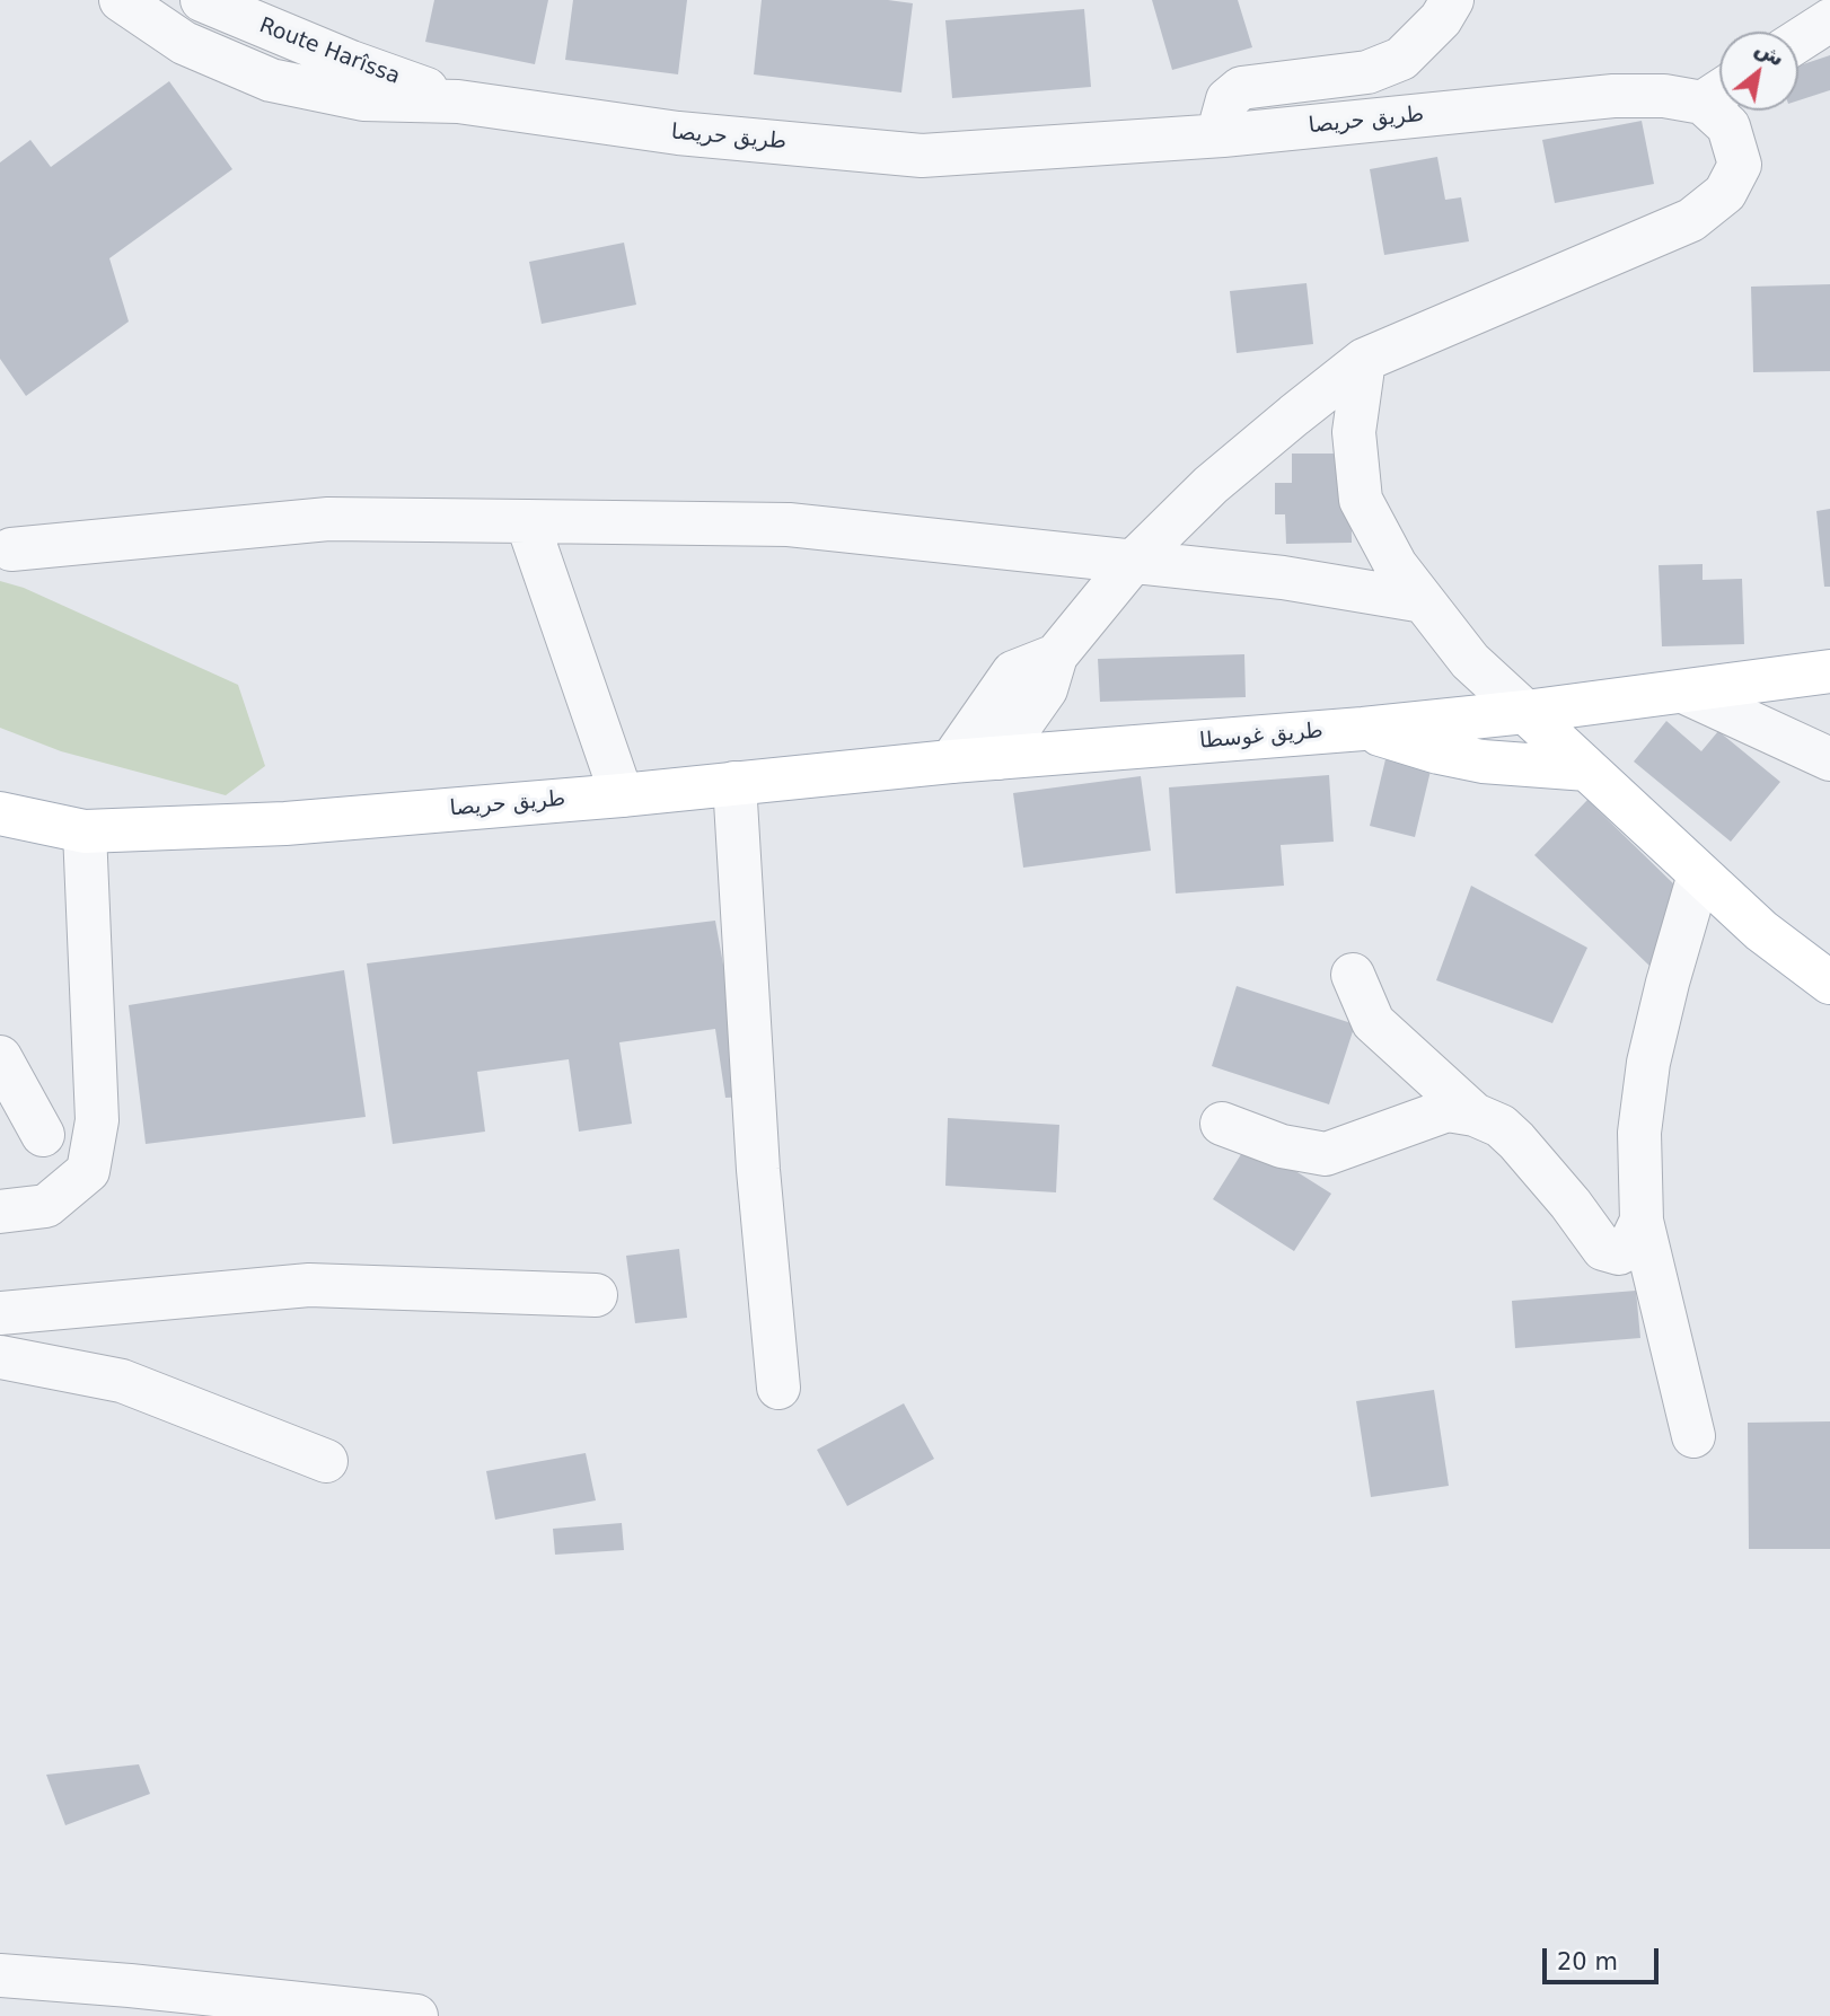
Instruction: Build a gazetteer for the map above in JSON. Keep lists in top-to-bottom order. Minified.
{"streets":{"main road":["طريق حريصا","طريق غوسطا"],"street":["Route Harîssa"]},"crossings":[["Route Harîssa","طريق حريصا"],["طريق حريصا","طريق غوسطا"]],"scale_bar":"20 m","north":"top right"}
